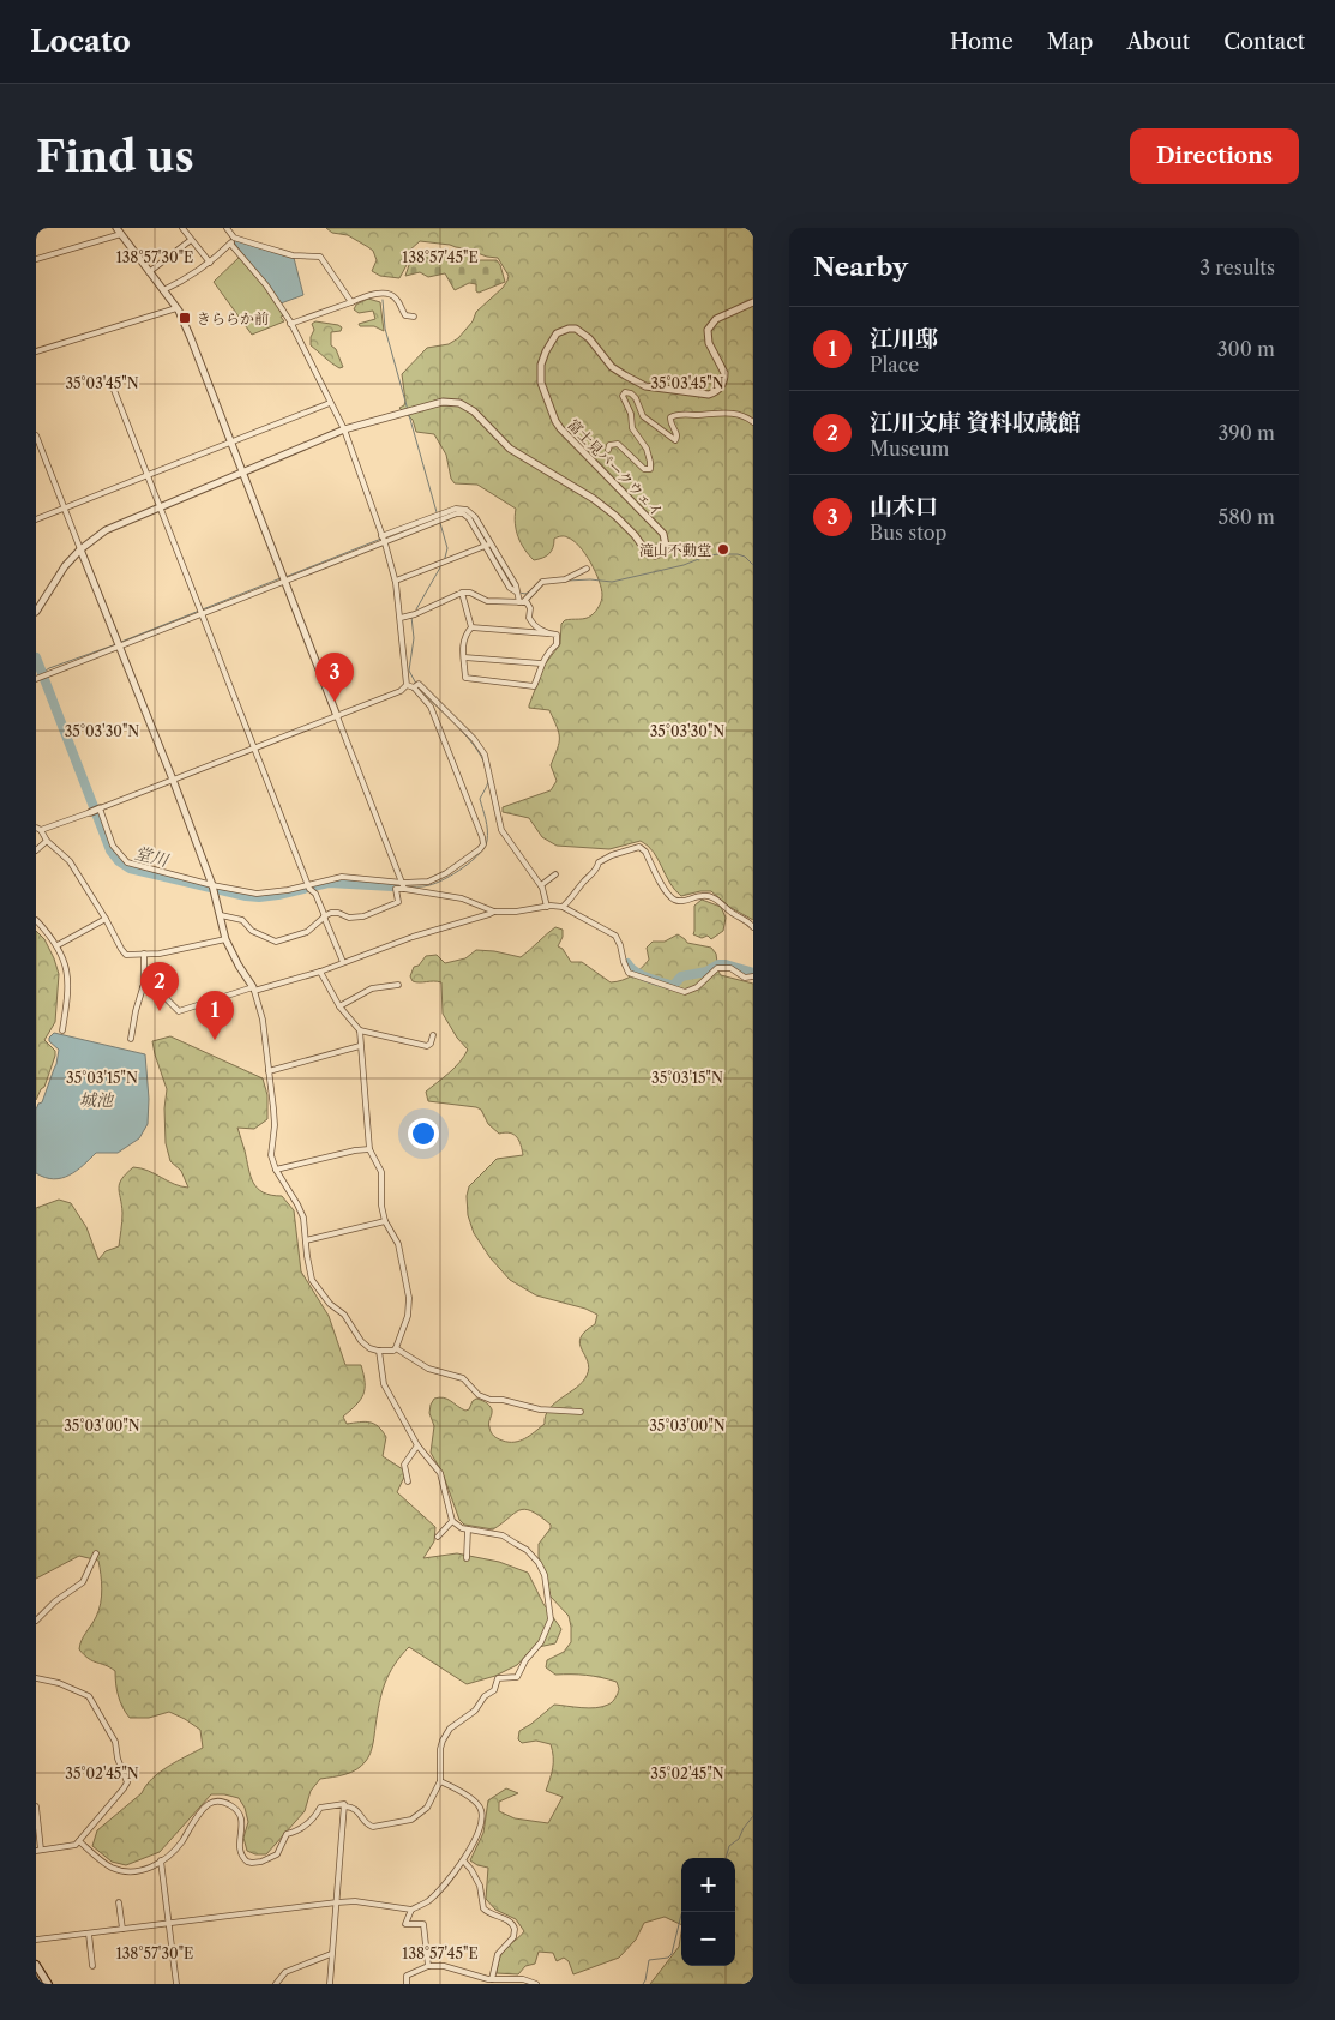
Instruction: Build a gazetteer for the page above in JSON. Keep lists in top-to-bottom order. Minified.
{"streets":{"street":["富士見パークウェイ"]},"water":["堂川","城池"],"places":{"transit":["きららか前"],"other":["滝山不動堂"]},"page":{"header":"Locato","nav":["Home","Map","About","Contact"],"buttons":"Directions","title":"Find us","heading":["Nearby","3 results"],"list":[{"mark":"1","name":"江川邸","note":"Place","value":"300 m"},{"mark":"2","name":"江川文庫 資料収蔵館","note":"Museum","value":"390 m"},{"mark":"3","name":"山木口","note":"Bus stop","value":"580 m"}],"pins":["3","2","1"],"map_buttons":["+","−"]},"coordinates":["138°57'30\"E","138°57'45\"E","35°03'45\"N","35°03'30\"N","35°03'15\"N","35°03'00\"N","35°02'45\"N"]}
